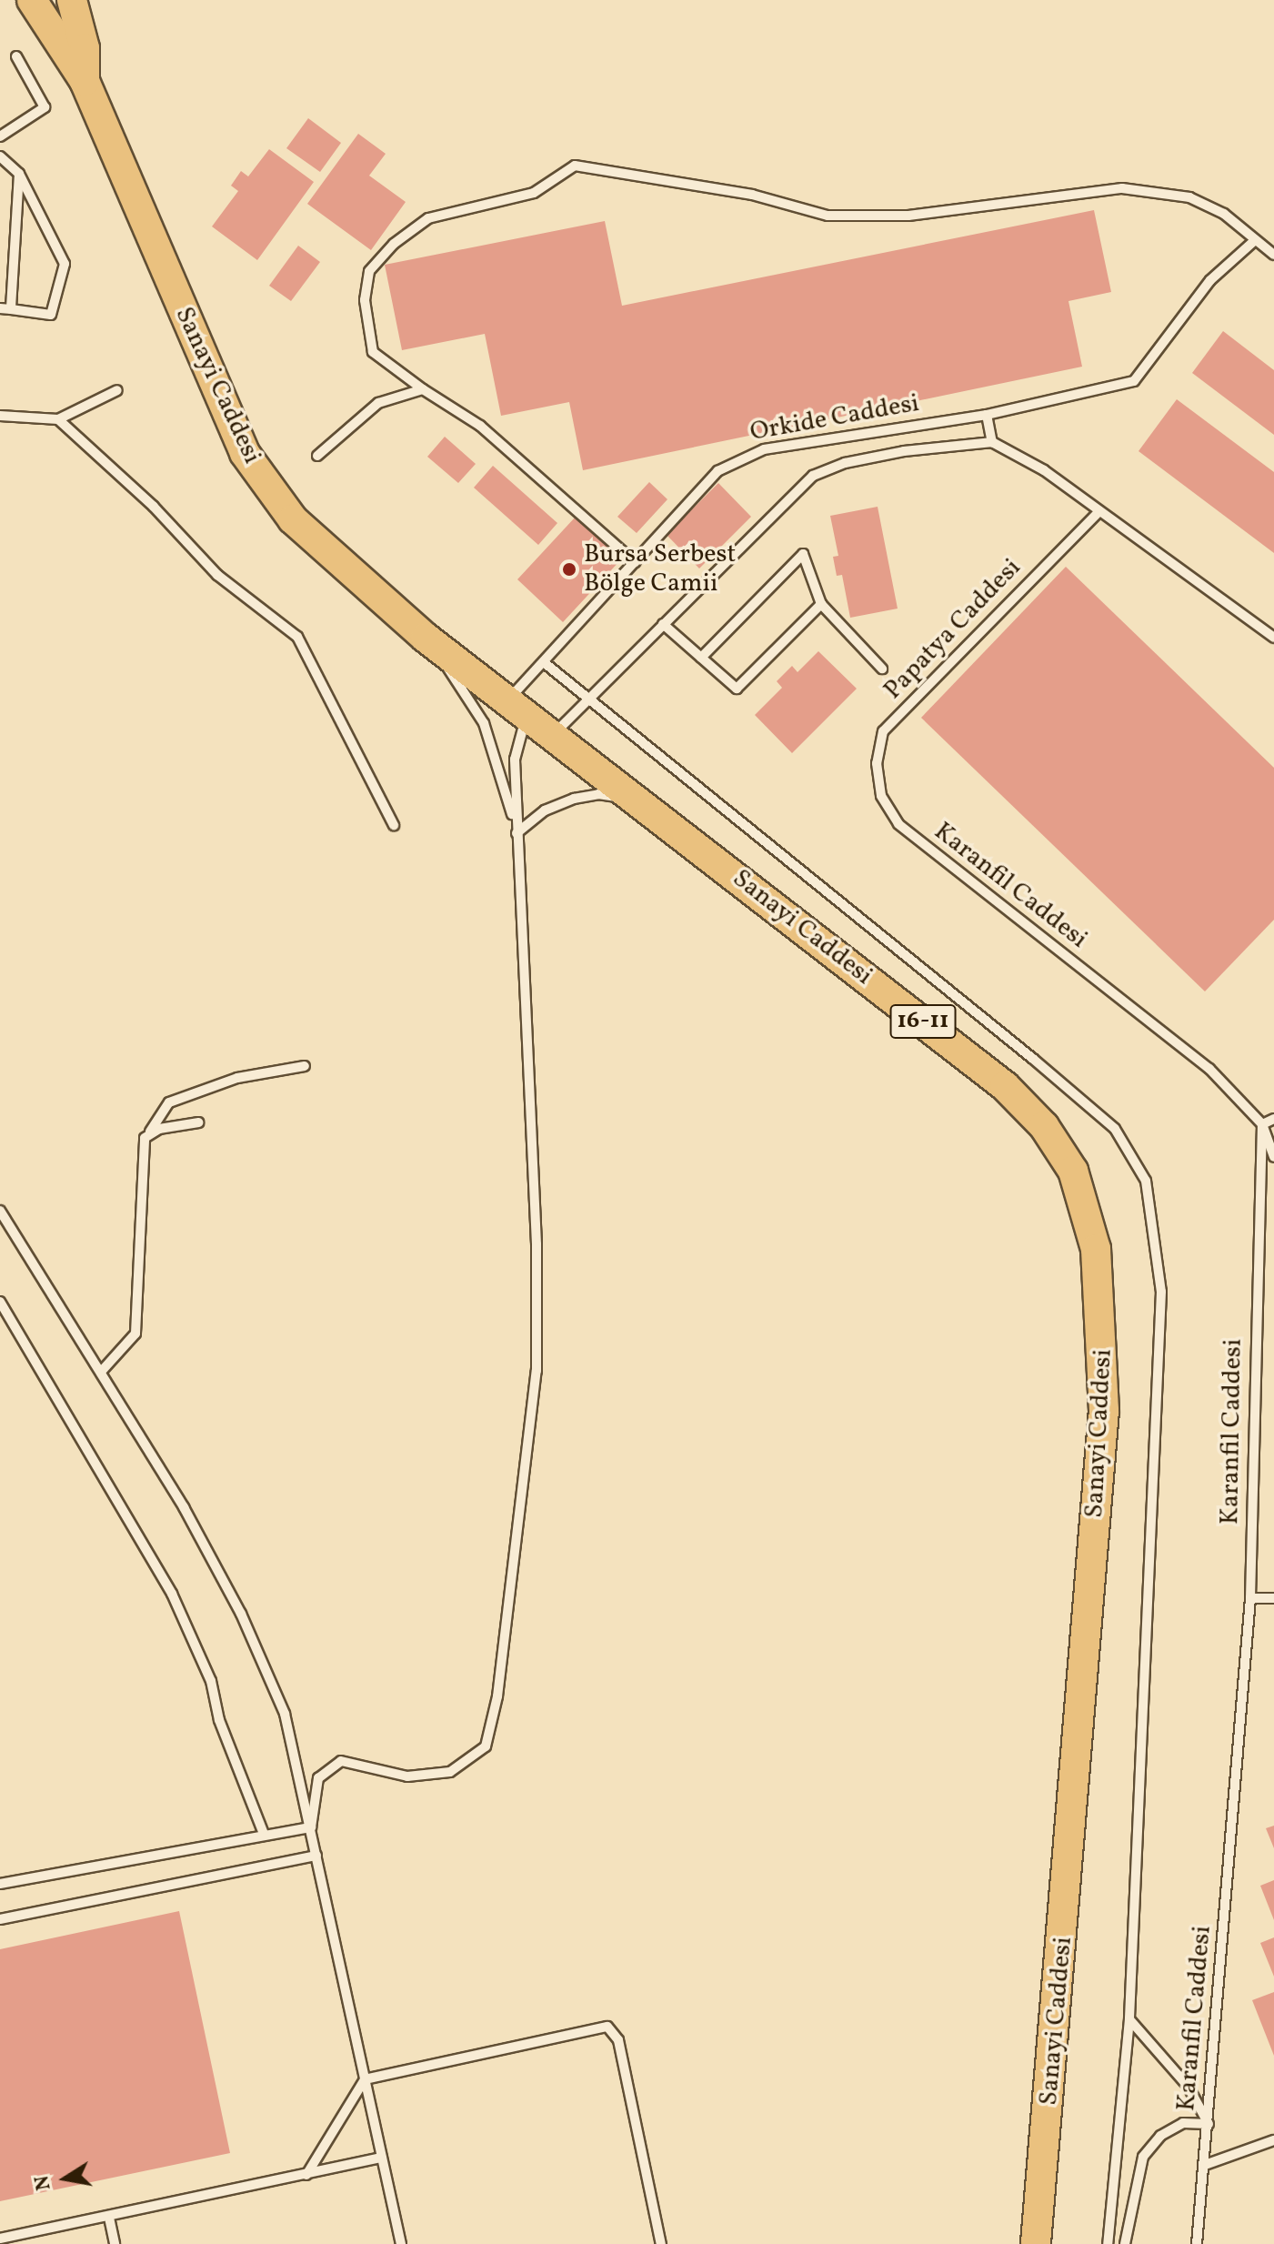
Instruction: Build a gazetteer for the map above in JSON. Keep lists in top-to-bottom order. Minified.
{"streets":{"main road":["Sanayi Caddesi","16-11"],"lane":["Orkide Caddesi","Papatya Caddesi","Karanfil Caddesi"]},"crossings":[["Sanayi Caddesi","Orkide Caddesi"],["Papatya Caddesi","Karanfil Caddesi"]],"places":["Bursa Serbest Bölge Camii"],"north":"left"}
